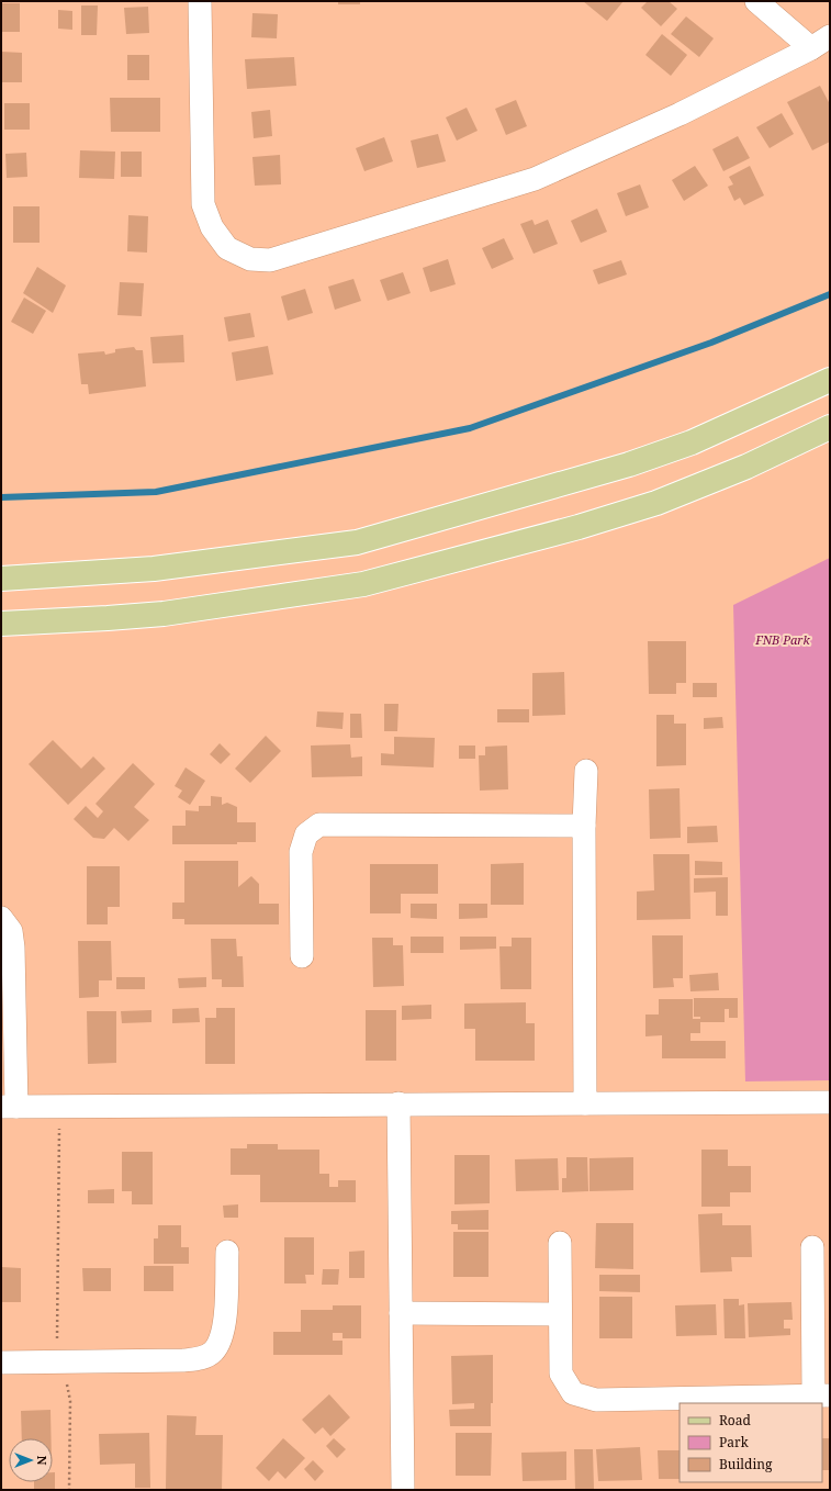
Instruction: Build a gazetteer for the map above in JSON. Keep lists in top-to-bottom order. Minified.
{"parks":["FNB Park"],"legend":["Road","Park","Building"],"north":"right"}
